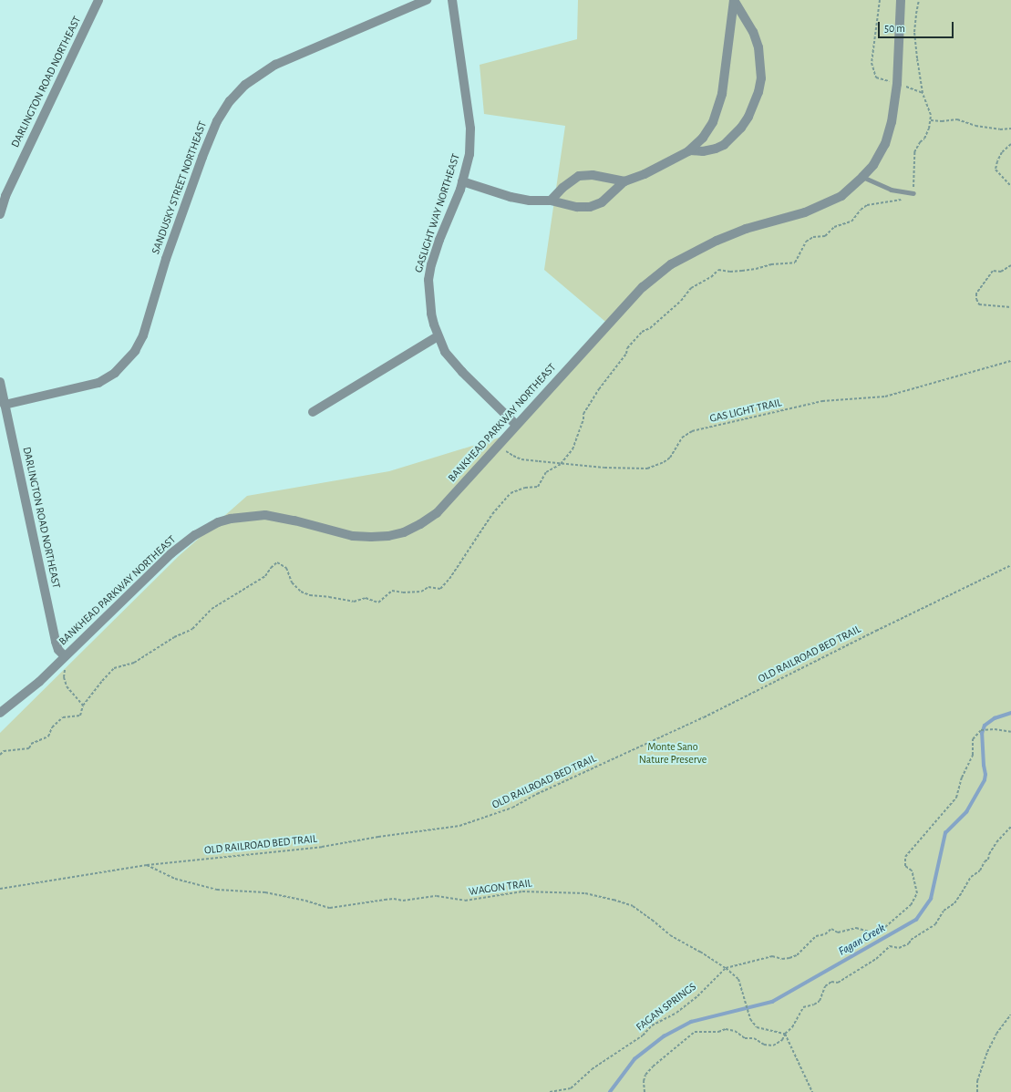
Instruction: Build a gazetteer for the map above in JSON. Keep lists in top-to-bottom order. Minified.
{"streets":{"street":["DARLINGTON ROAD NORTHEAST","SANDUSKY STREET NORTHEAST","GASLIGHT WAY NORTHEAST","BANKHEAD PARKWAY NORTHEAST"],"path":["GAS LIGHT TRAIL","OLD RAILROAD BED TRAIL","WAGON TRAIL","FAGAN SPRINGS"]},"crossings":[["DARLINGTON ROAD NORTHEAST","SANDUSKY STREET NORTHEAST"],["DARLINGTON ROAD NORTHEAST","BANKHEAD PARKWAY NORTHEAST"],["GASLIGHT WAY NORTHEAST","BANKHEAD PARKWAY NORTHEAST"],["GAS LIGHT TRAIL","BANKHEAD PARKWAY NORTHEAST"],["OLD RAILROAD BED TRAIL","WAGON TRAIL"],["WAGON TRAIL","FAGAN SPRINGS"]],"water":["Fagan Creek"],"parks":["Monte Sano Nature Preserve"],"scale_bar":"50 m"}
